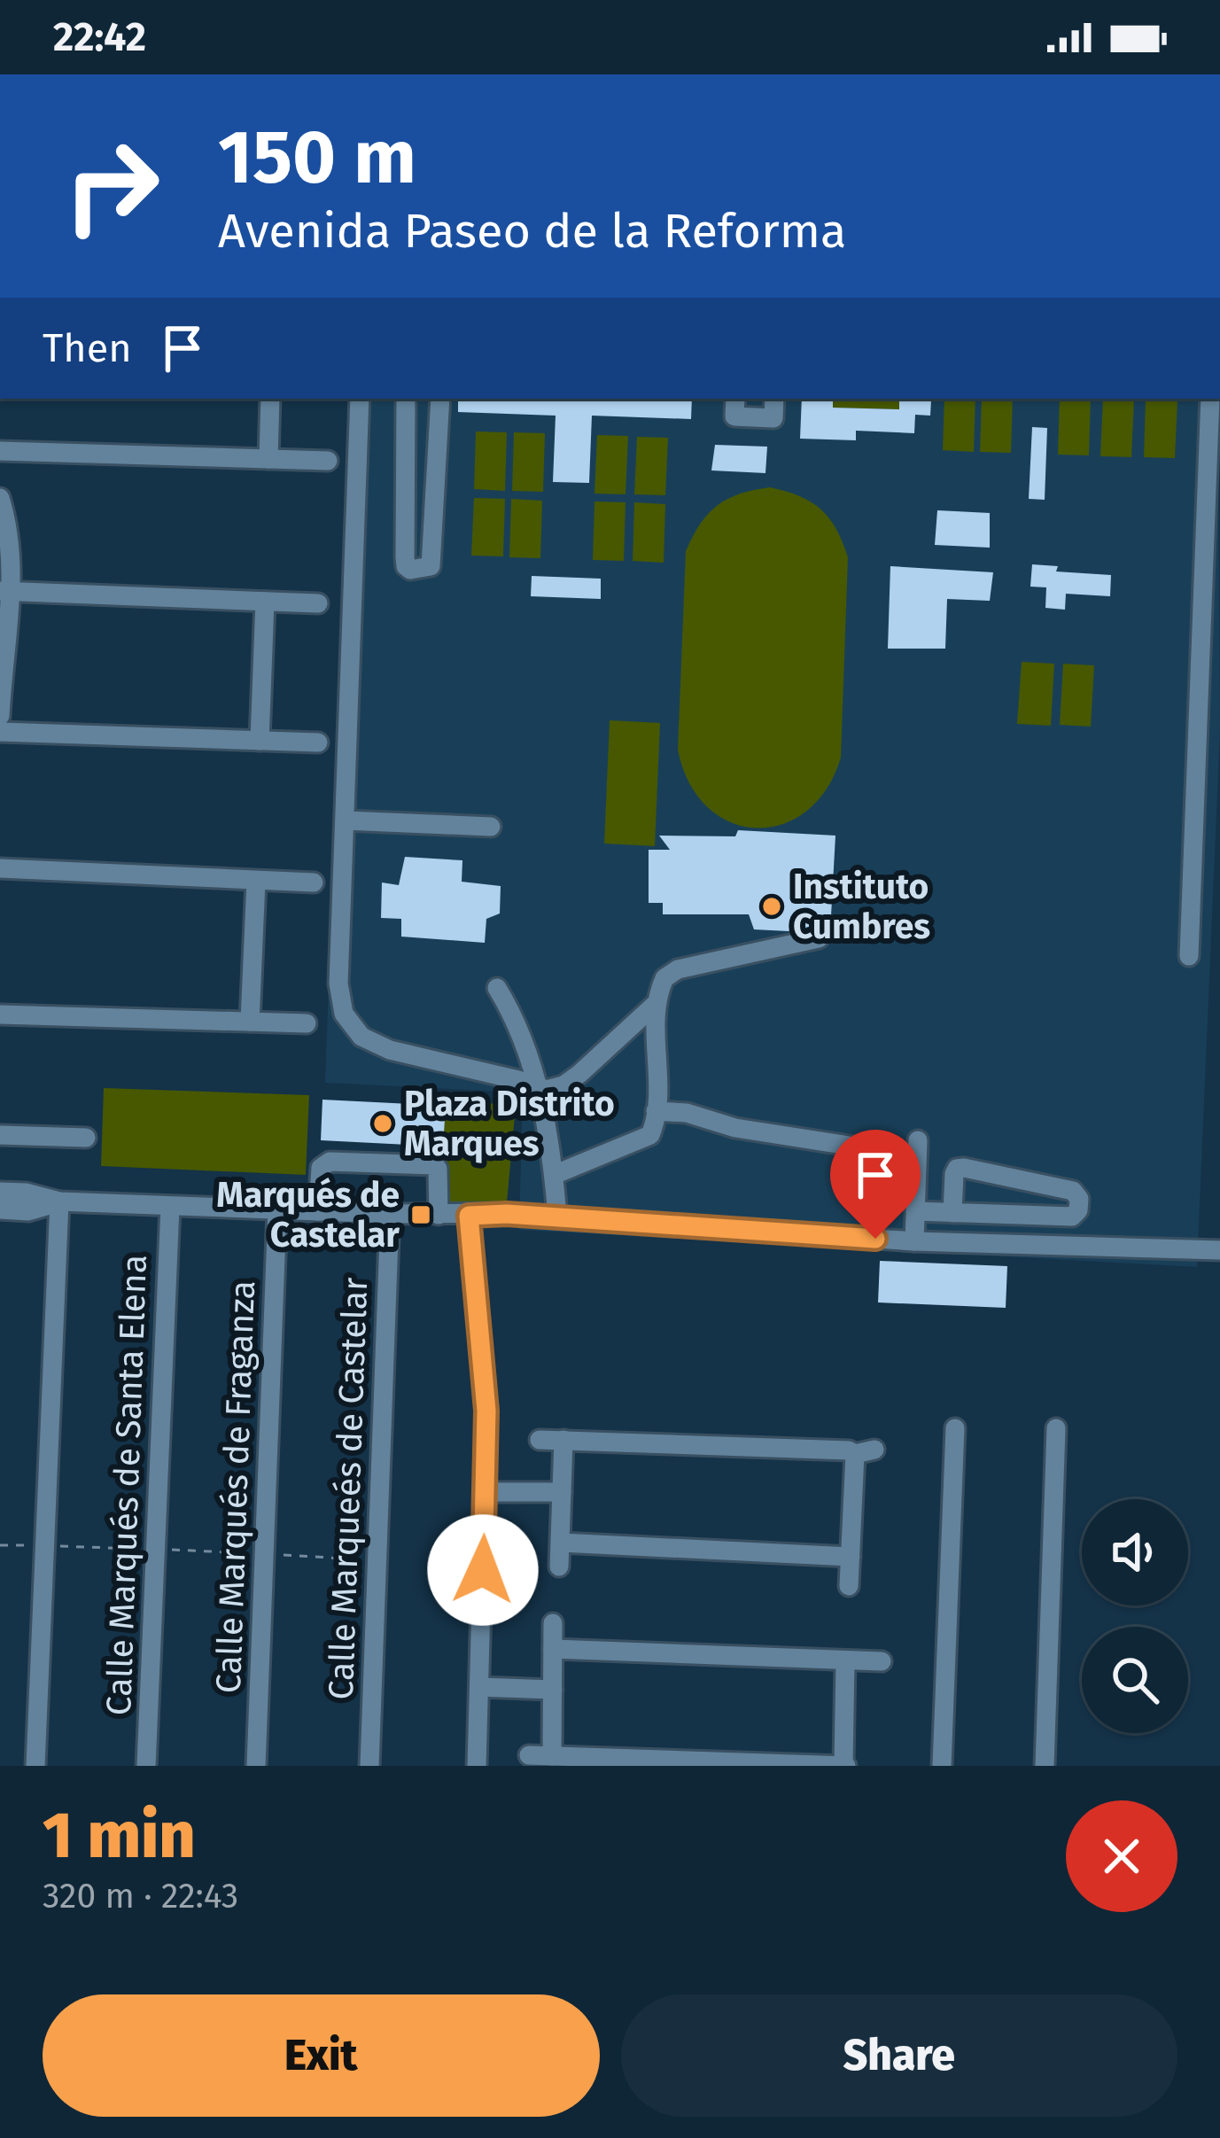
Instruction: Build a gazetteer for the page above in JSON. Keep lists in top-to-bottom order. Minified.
{"streets":{"street":["Calle Marqués de Santa Elena","Calle Marqués de Fraganza","Calle Marqueés de Castelar"]},"places":{"other":["Instituto Cumbres","Plaza Distrito Marques"],"transit":["Marqués de Castelar"]},"page":{"status":"22:42","turn":["150 m","Avenida Paseo de la Reforma"],"then":"Then","heading":["1 min","320 m · 22:43"],"buttons":["Exit","Share"]}}
